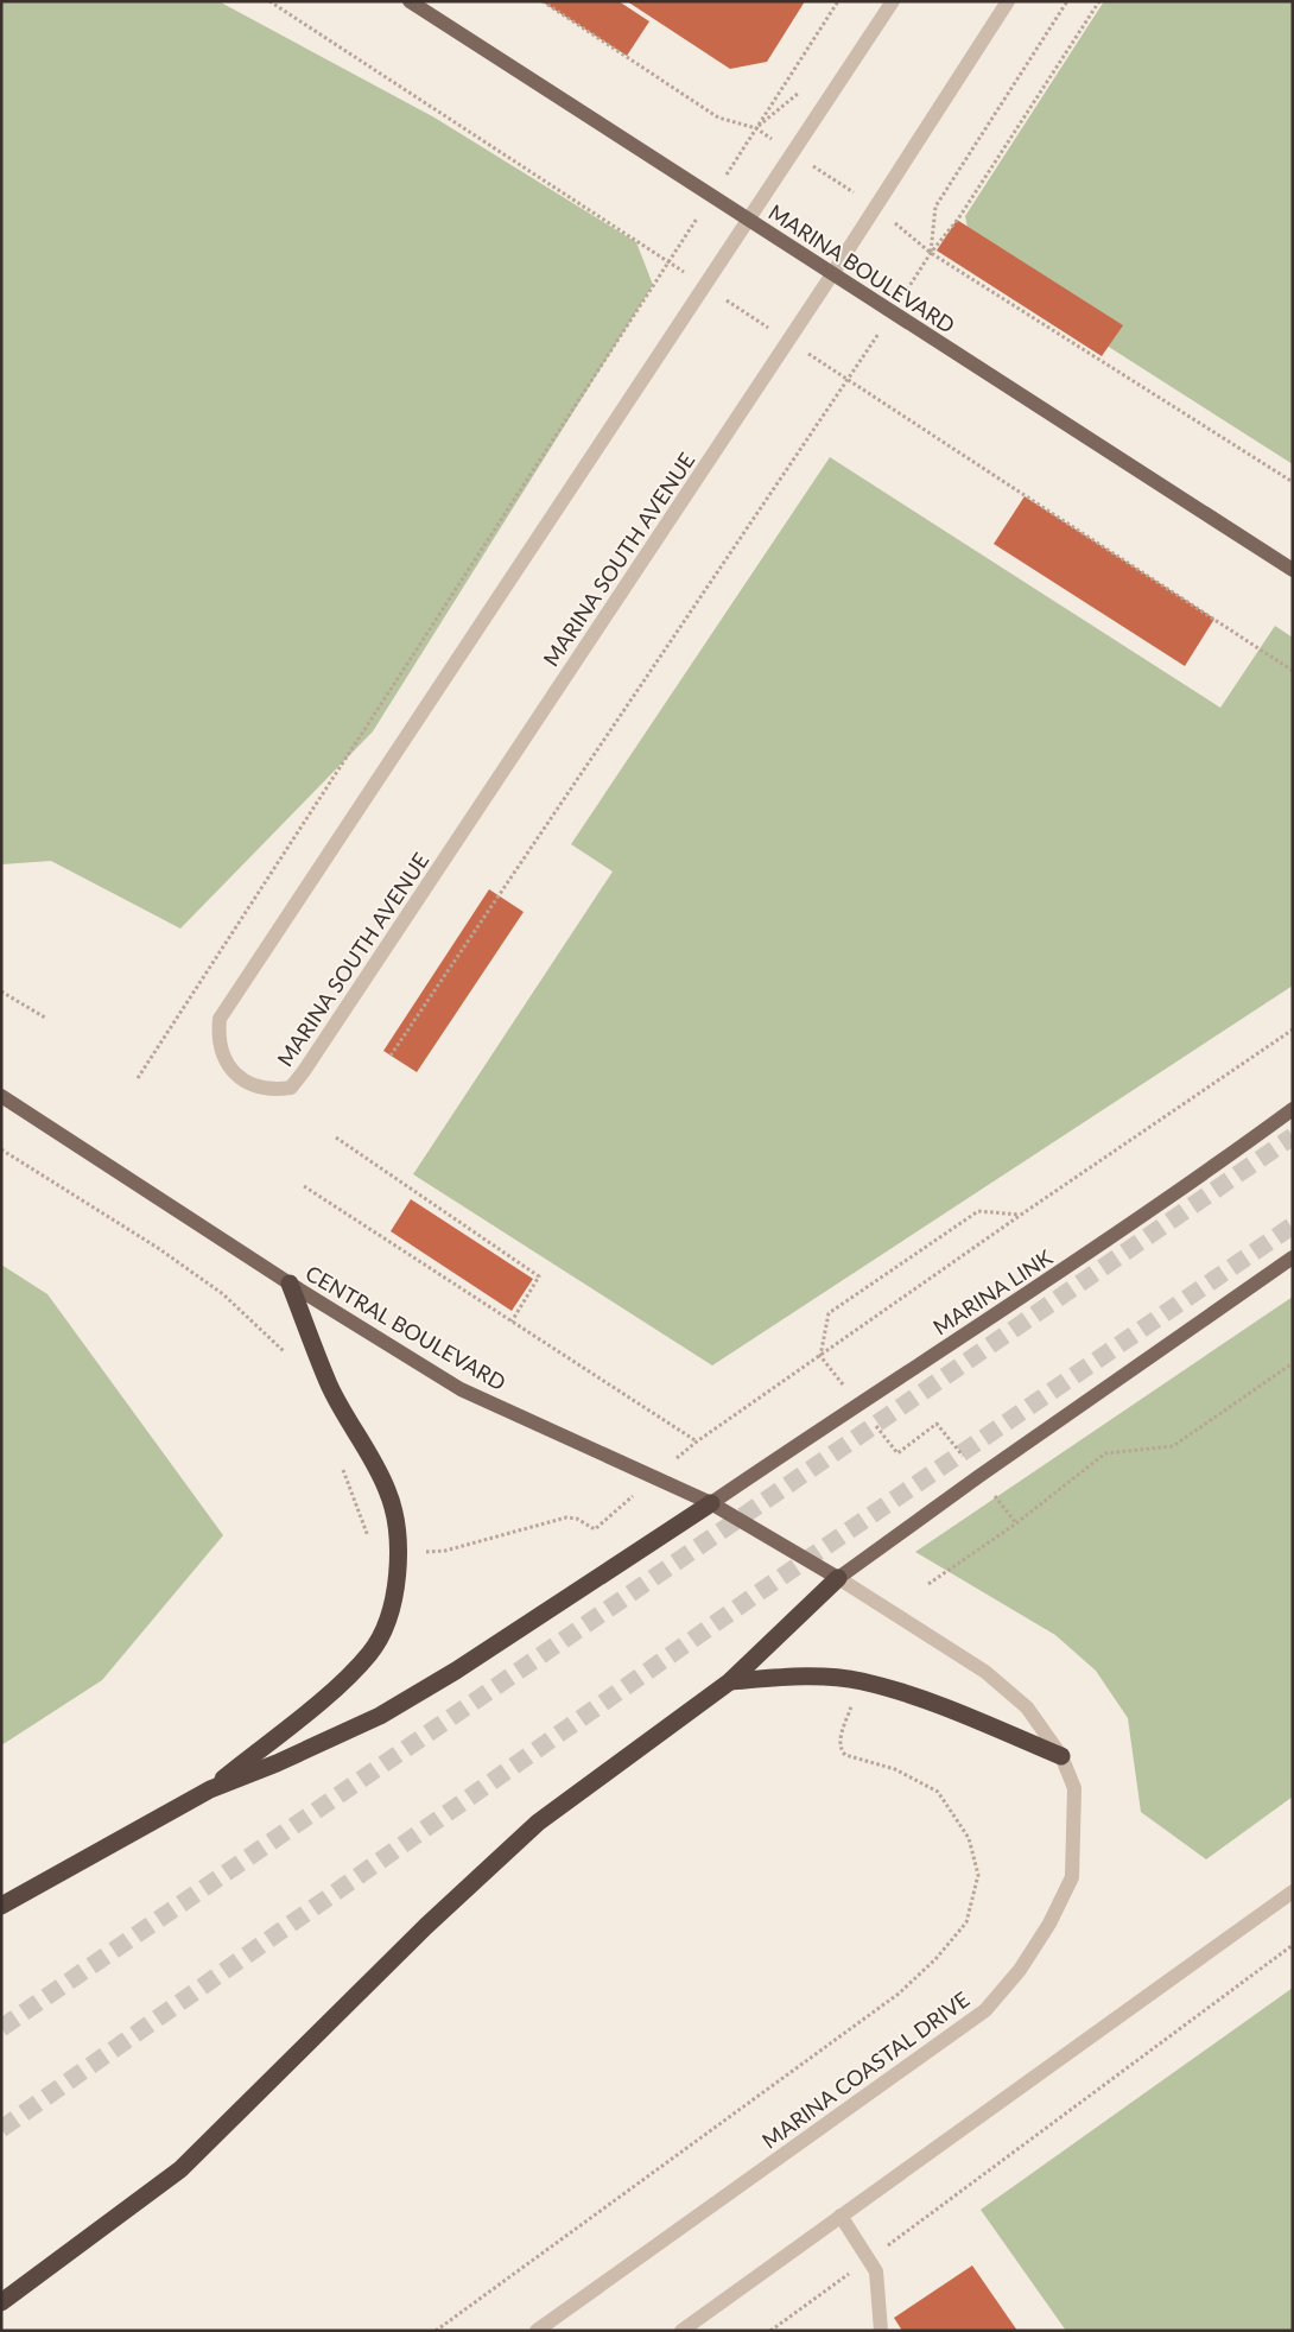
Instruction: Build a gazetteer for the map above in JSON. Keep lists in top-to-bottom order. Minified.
{"streets":{"main road":["MARINA BOULEVARD","MARINA LINK","CENTRAL BOULEVARD"],"street":["MARINA SOUTH AVENUE","MARINA COASTAL DRIVE"]},"crossings":[["MARINA BOULEVARD","MARINA SOUTH AVENUE"],["MARINA LINK","CENTRAL BOULEVARD"],["CENTRAL BOULEVARD","MARINA COASTAL DRIVE"]]}
